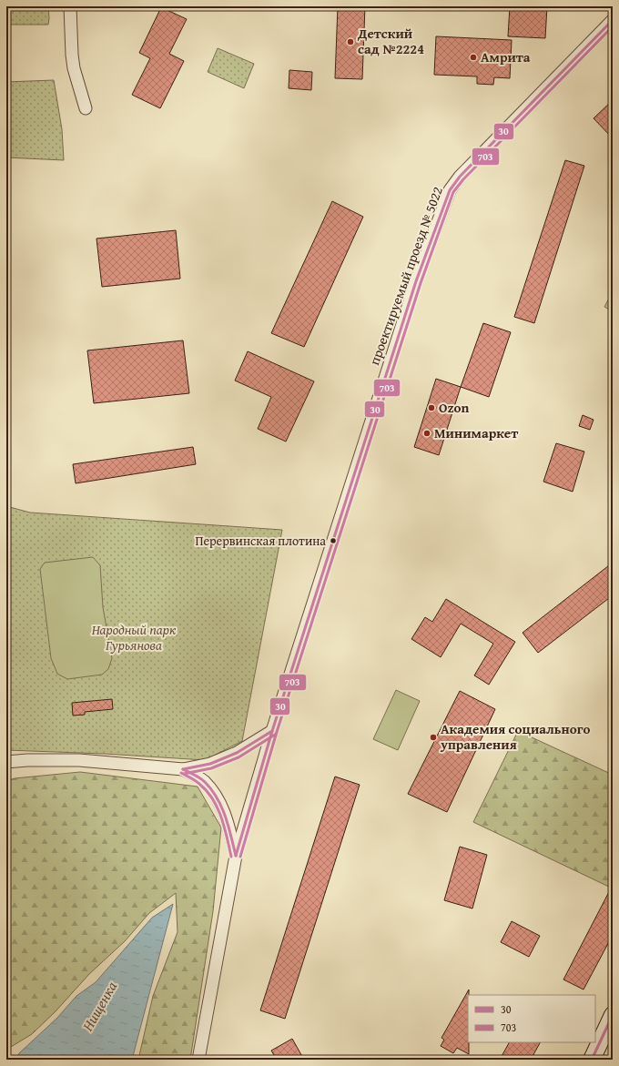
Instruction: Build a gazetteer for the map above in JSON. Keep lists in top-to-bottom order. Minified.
{"streets":{"street":["проектируемый проезд № 5022"]},"water":["Нищенка"],"parks":["Народный парк Гурьянова"],"places":["Детский сад №2224","Амрита","Ozon","Минимаркет","Перервинская плотина","Академия социального управления"],"lines":["transit line 30","transit line 703"],"legend":["30","703"]}
